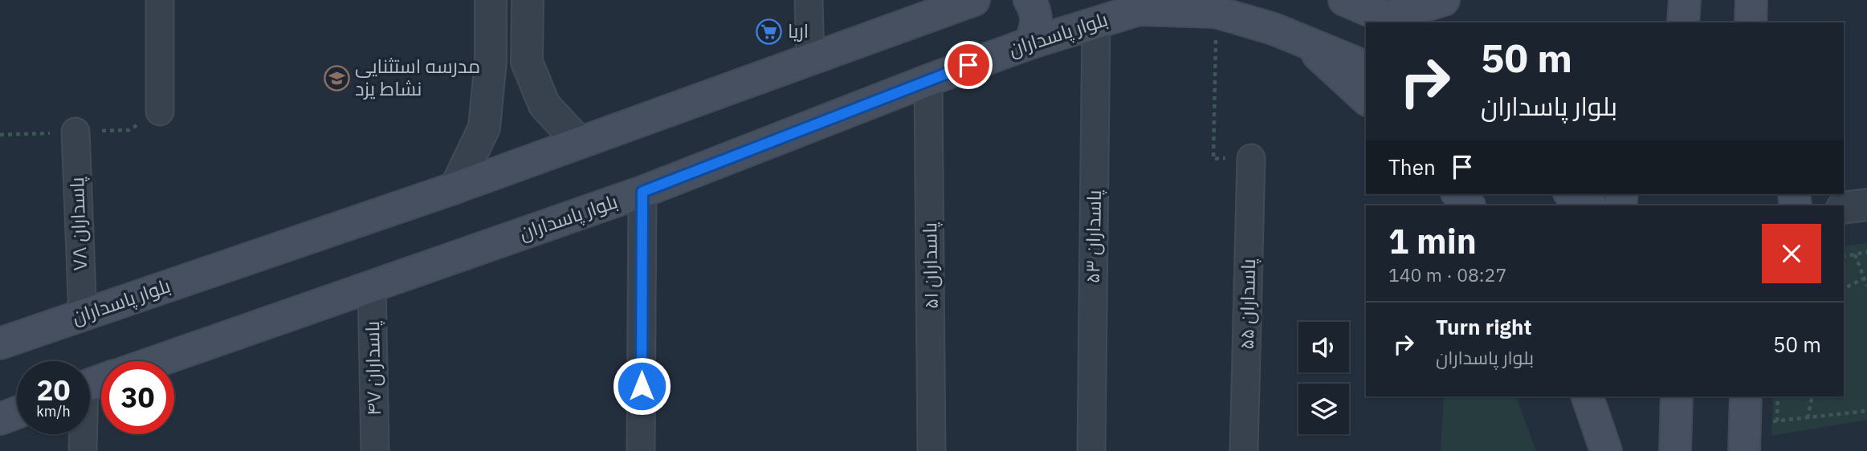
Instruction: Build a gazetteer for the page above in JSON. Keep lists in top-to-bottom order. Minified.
{"streets":{"main road":["بلوار پاسداران"],"street":["پاسداران ۷۸","پاسداران ۵۳","پاسداران ۵۱","پاسداران ۵۵","پاسداران ۴۷"]},"crossings":[["بلوار پاسداران","پاسداران ۷۸"],["بلوار پاسداران","پاسداران ۵۳"],["بلوار پاسداران","پاسداران ۵۱"],["بلوار پاسداران","پاسداران ۴۷"]],"places":{"supermarket":["اریا"],"school or university":["مدرسه استثنایی نشاط یزد"]},"page":{"turn":["50 m","بلوار پاسداران"],"then":"Then","heading":["1 min","140 m · 08:27"],"list":[{"name":"Turn right","note":"بلوار پاسداران","value":"50 m"}],"speed":"20 km/h","limit":"30"}}
